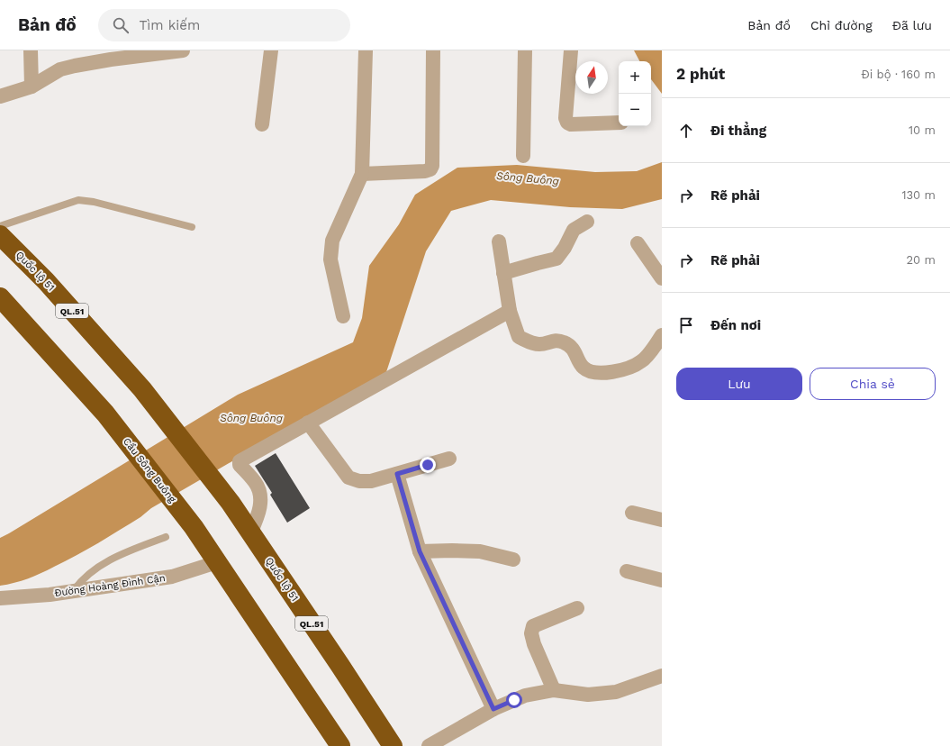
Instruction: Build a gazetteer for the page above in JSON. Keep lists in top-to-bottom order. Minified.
{"streets":{"highway":["Quốc lộ 51","QL.51","Cầu Sông Buông"],"street":["Đường Hoàng Đình Cận"]},"crossings":[["Cầu Sông Buông","Đường Hoàng Đình Cận"]],"water":["Sông Buông"],"north":"top","page":{"header":"Bản đồ","search":"Tìm kiếm","nav":["Bản đồ","Chỉ đường","Đã lưu"],"heading":["2 phút","Đi bộ · 160 m"],"map_buttons":["+","−"],"list":[["Đi thẳng","10 m"],["Rẽ phải","130 m"],["Rẽ phải","20 m"],"Đến nơi"],"buttons":["Lưu","Chia sẻ"]}}
